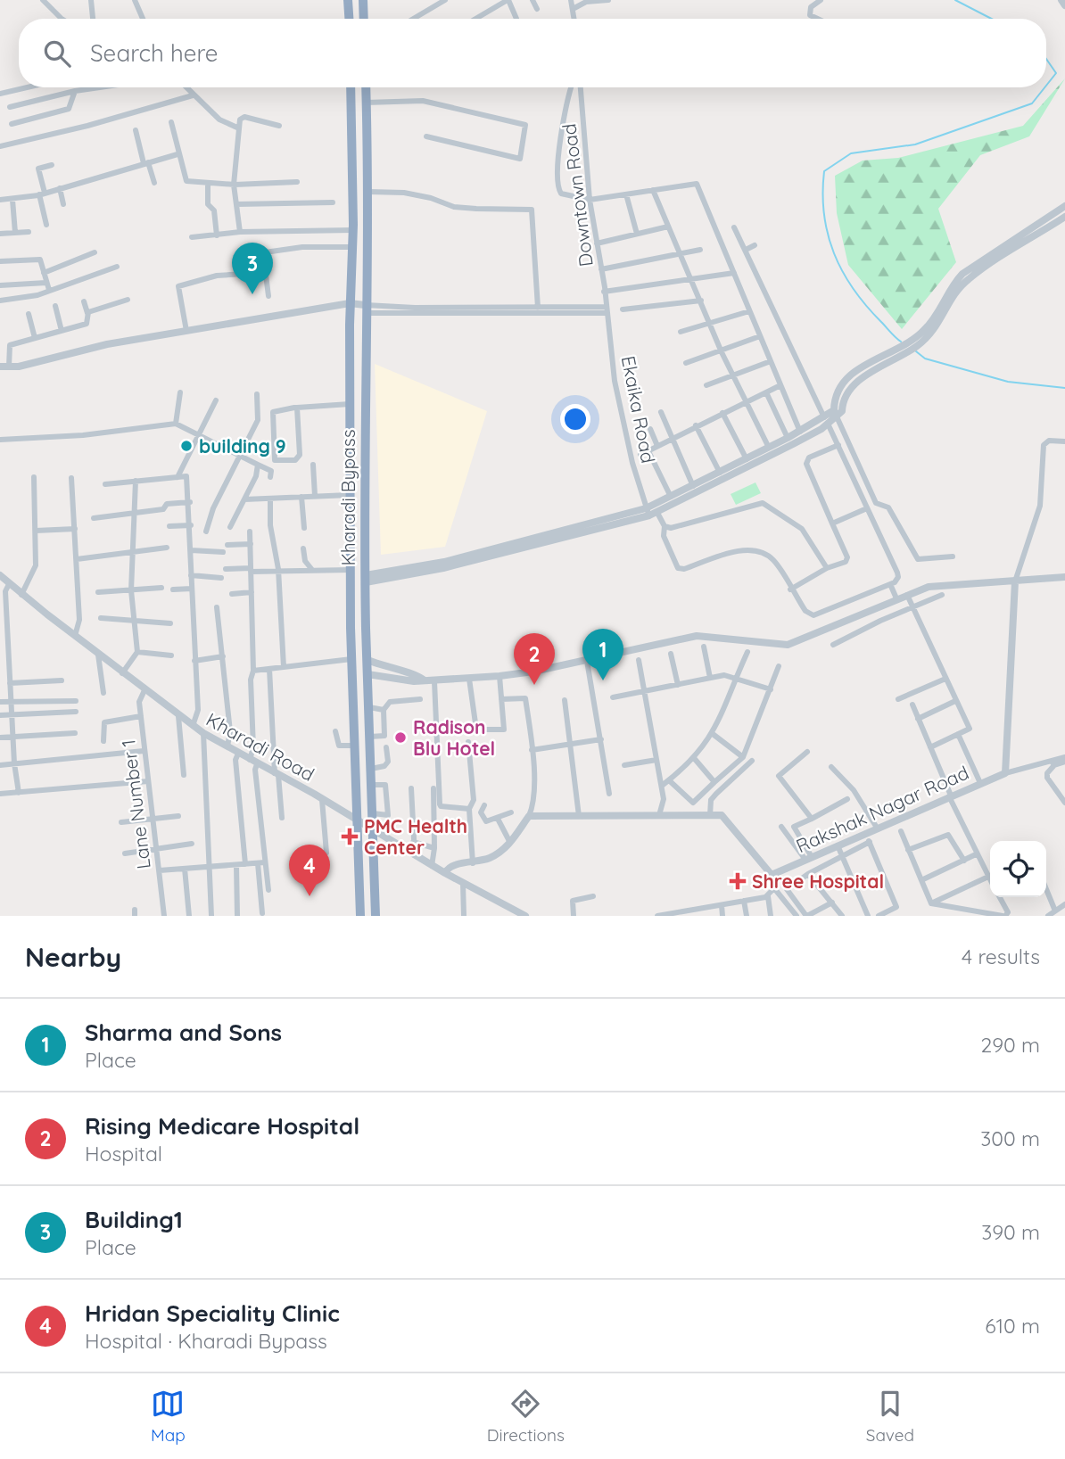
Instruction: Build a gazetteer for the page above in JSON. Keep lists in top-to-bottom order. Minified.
{"streets":{"highway":["Kharadi Bypass"],"street":["Downtown Road","Ekaika Road","Kharadi Road","Lane Number 1","Rakshak Nagar Road"]},"crossings":[["Downtown Road","Ekaika Road"],["Kharadi Bypass","Kharadi Road"],["Kharadi Road","Lane Number 1"]],"places":{"other":["building 9","Radison Blu Hotel"],"health":["PMC Health Center","Shree Hospital"]},"page":{"search":"Search here","pins":["3","1","2","4"],"heading":["Nearby","4 results"],"list":[{"mark":"1","name":"Sharma and Sons","note":"Place","value":"290 m"},{"mark":"2","name":"Rising Medicare Hospital","note":"Hospital","value":"300 m"},{"mark":"3","name":"Building1","note":"Place","value":"390 m"},{"mark":"4","name":"Hridan Speciality Clinic","note":"Hospital · Kharadi Bypass","value":"610 m"}],"nav":["Map","Directions","Saved"]}}
